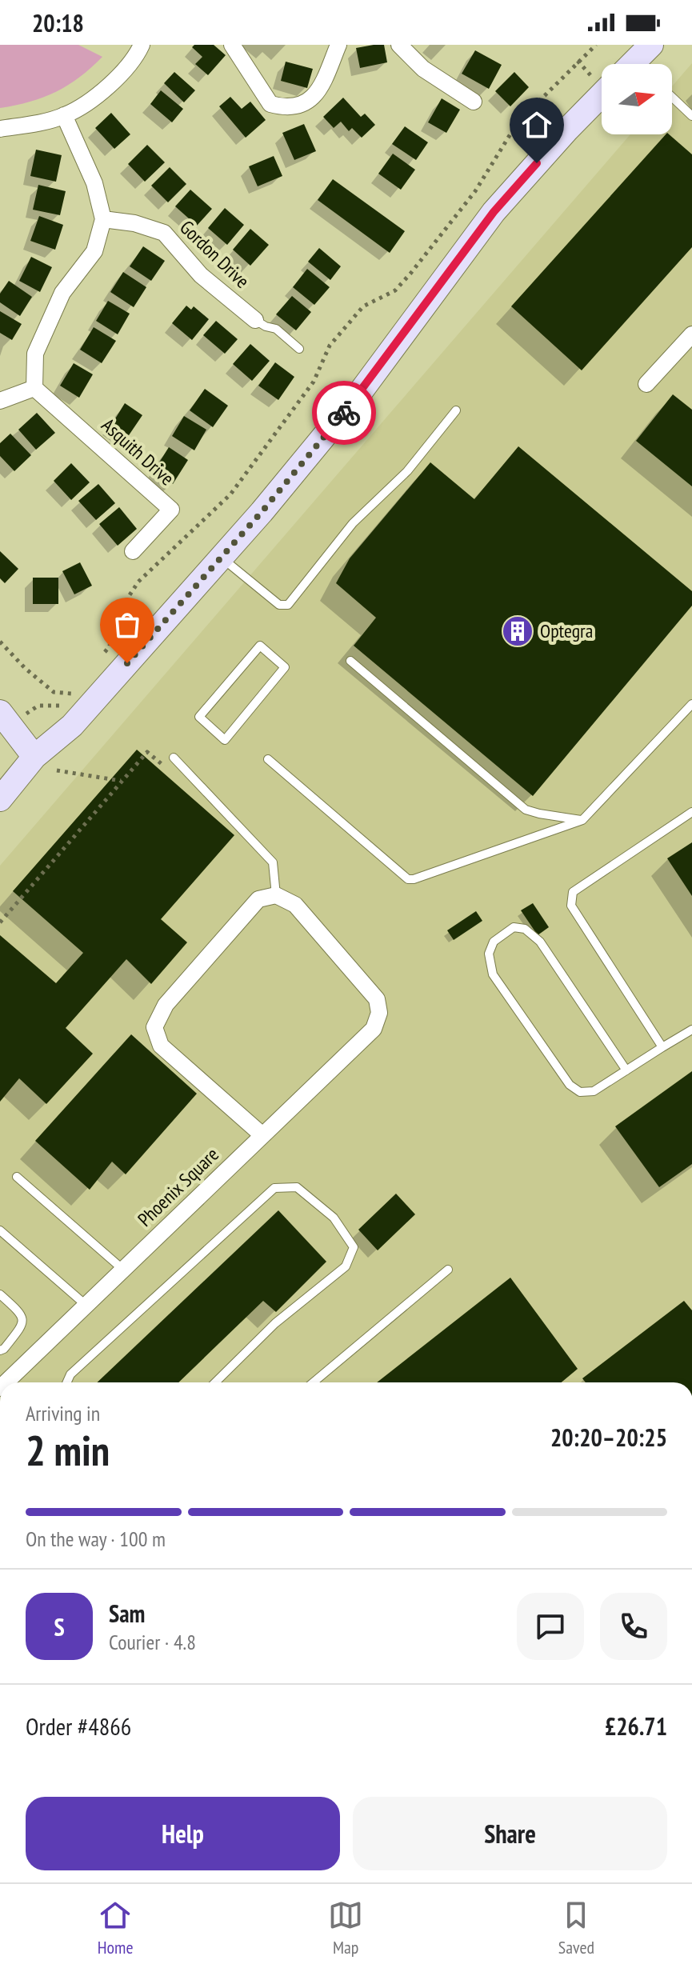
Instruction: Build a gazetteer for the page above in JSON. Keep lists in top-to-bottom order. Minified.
{"streets":{"street":["Gordon Drive","Asquith Drive","Phoenix Square"]},"places":{"building":["Optegra"]},"north":"right","page":{"status":"20:18","heading":["2 min","Arriving in","20:20–20:25"],"panel":["Sam","Courier · 4.8","Order #4866","£26.71"],"bar":"On the way · 100 m","round":"S","buttons":["Help","Share"],"tabs":["Home","Map","Saved"]}}
